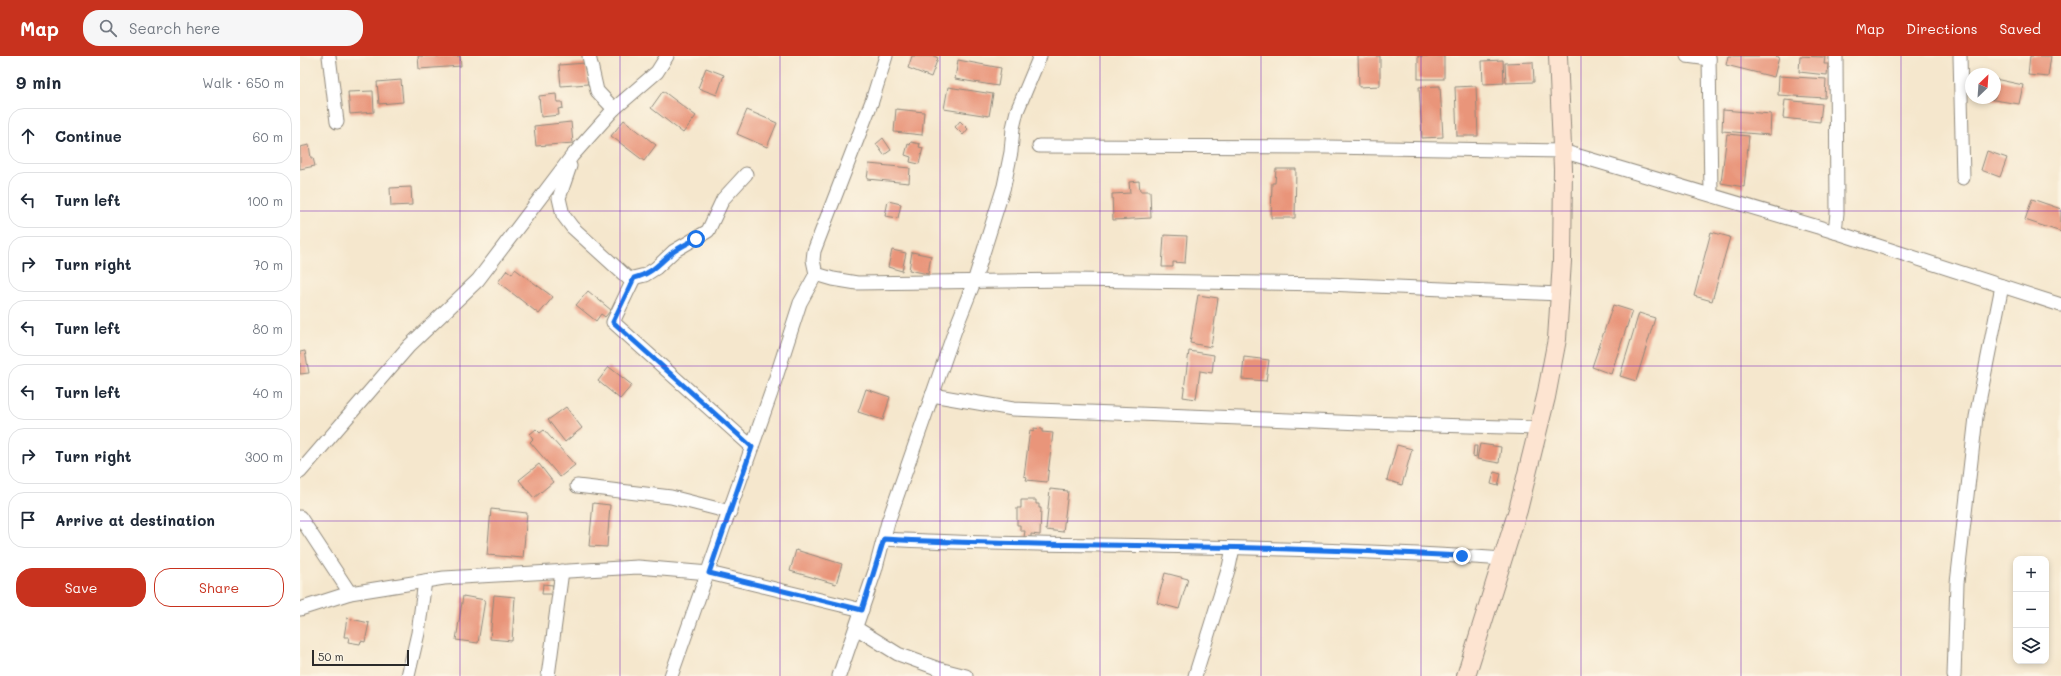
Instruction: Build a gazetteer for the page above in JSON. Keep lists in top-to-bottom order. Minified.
{"scale_bar":"50 m","north":"top right","page":{"header":"Map","search":"Search here","nav":["Map","Directions","Saved"],"heading":["9 min","Walk · 650 m"],"list":[["Continue","60 m"],["Turn left","100 m"],["Turn right","70 m"],["Turn left","80 m"],["Turn left","40 m"],["Turn right","300 m"],"Arrive at destination"],"buttons":["Save","Share"],"map_buttons":["+","−"],"scale":"50 m"}}
